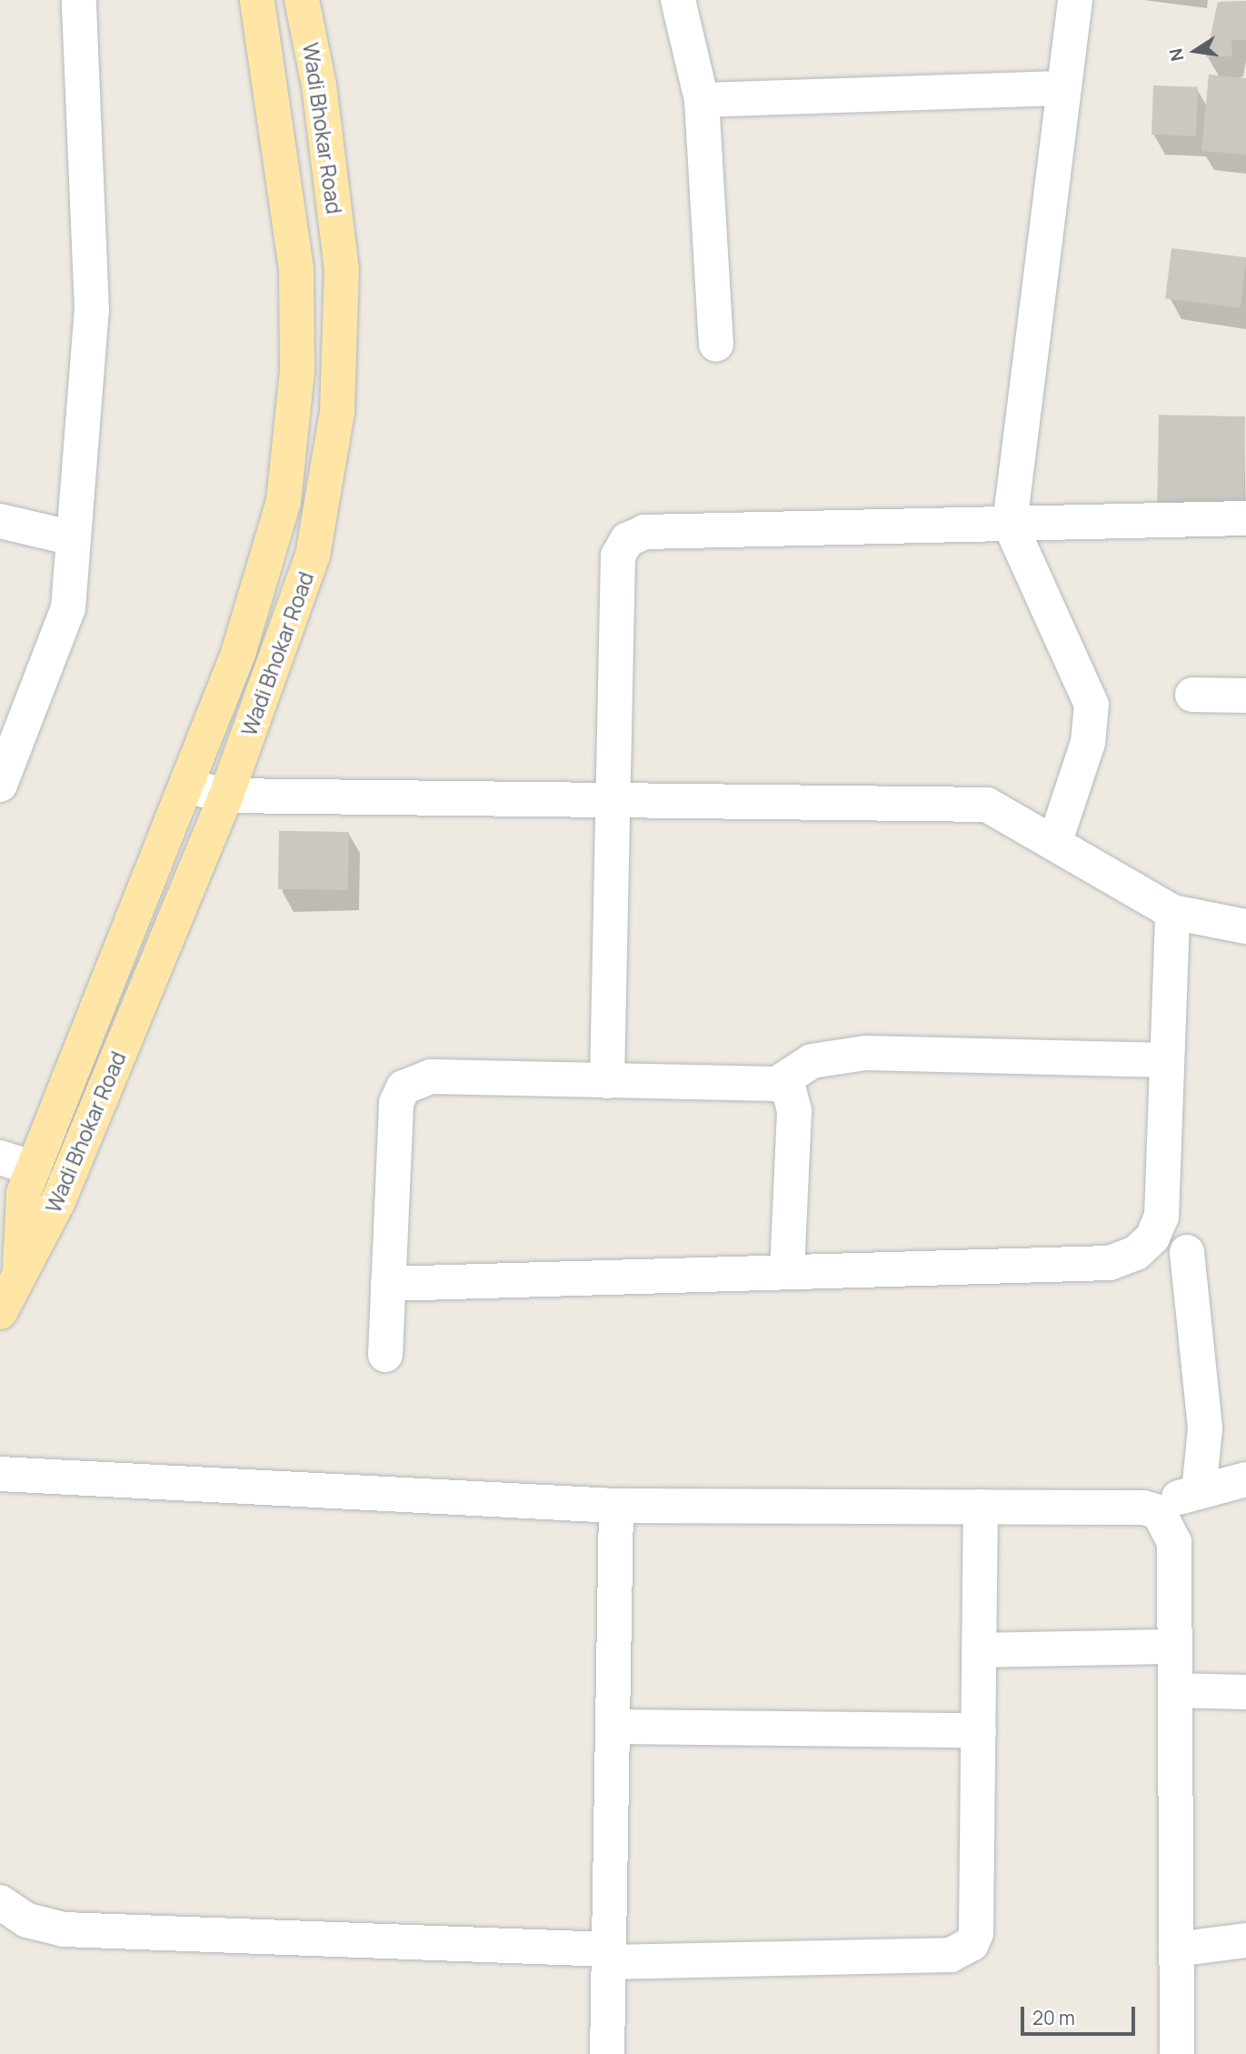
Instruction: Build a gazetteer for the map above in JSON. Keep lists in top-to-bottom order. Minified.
{"streets":{"main road":["Wadi Bhokar Road"]},"scale_bar":"20 m","north":"left"}
